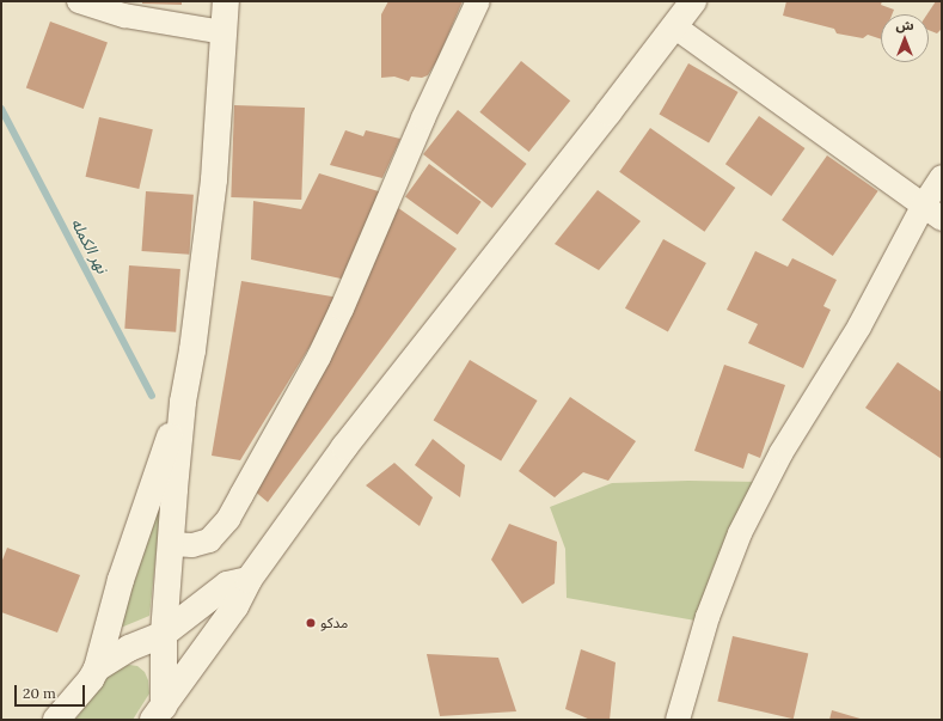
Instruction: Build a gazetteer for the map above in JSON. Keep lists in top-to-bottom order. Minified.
{"water":["نهر الكمله"],"places":["مدكو"],"scale_bar":"20 m","north":"top"}
